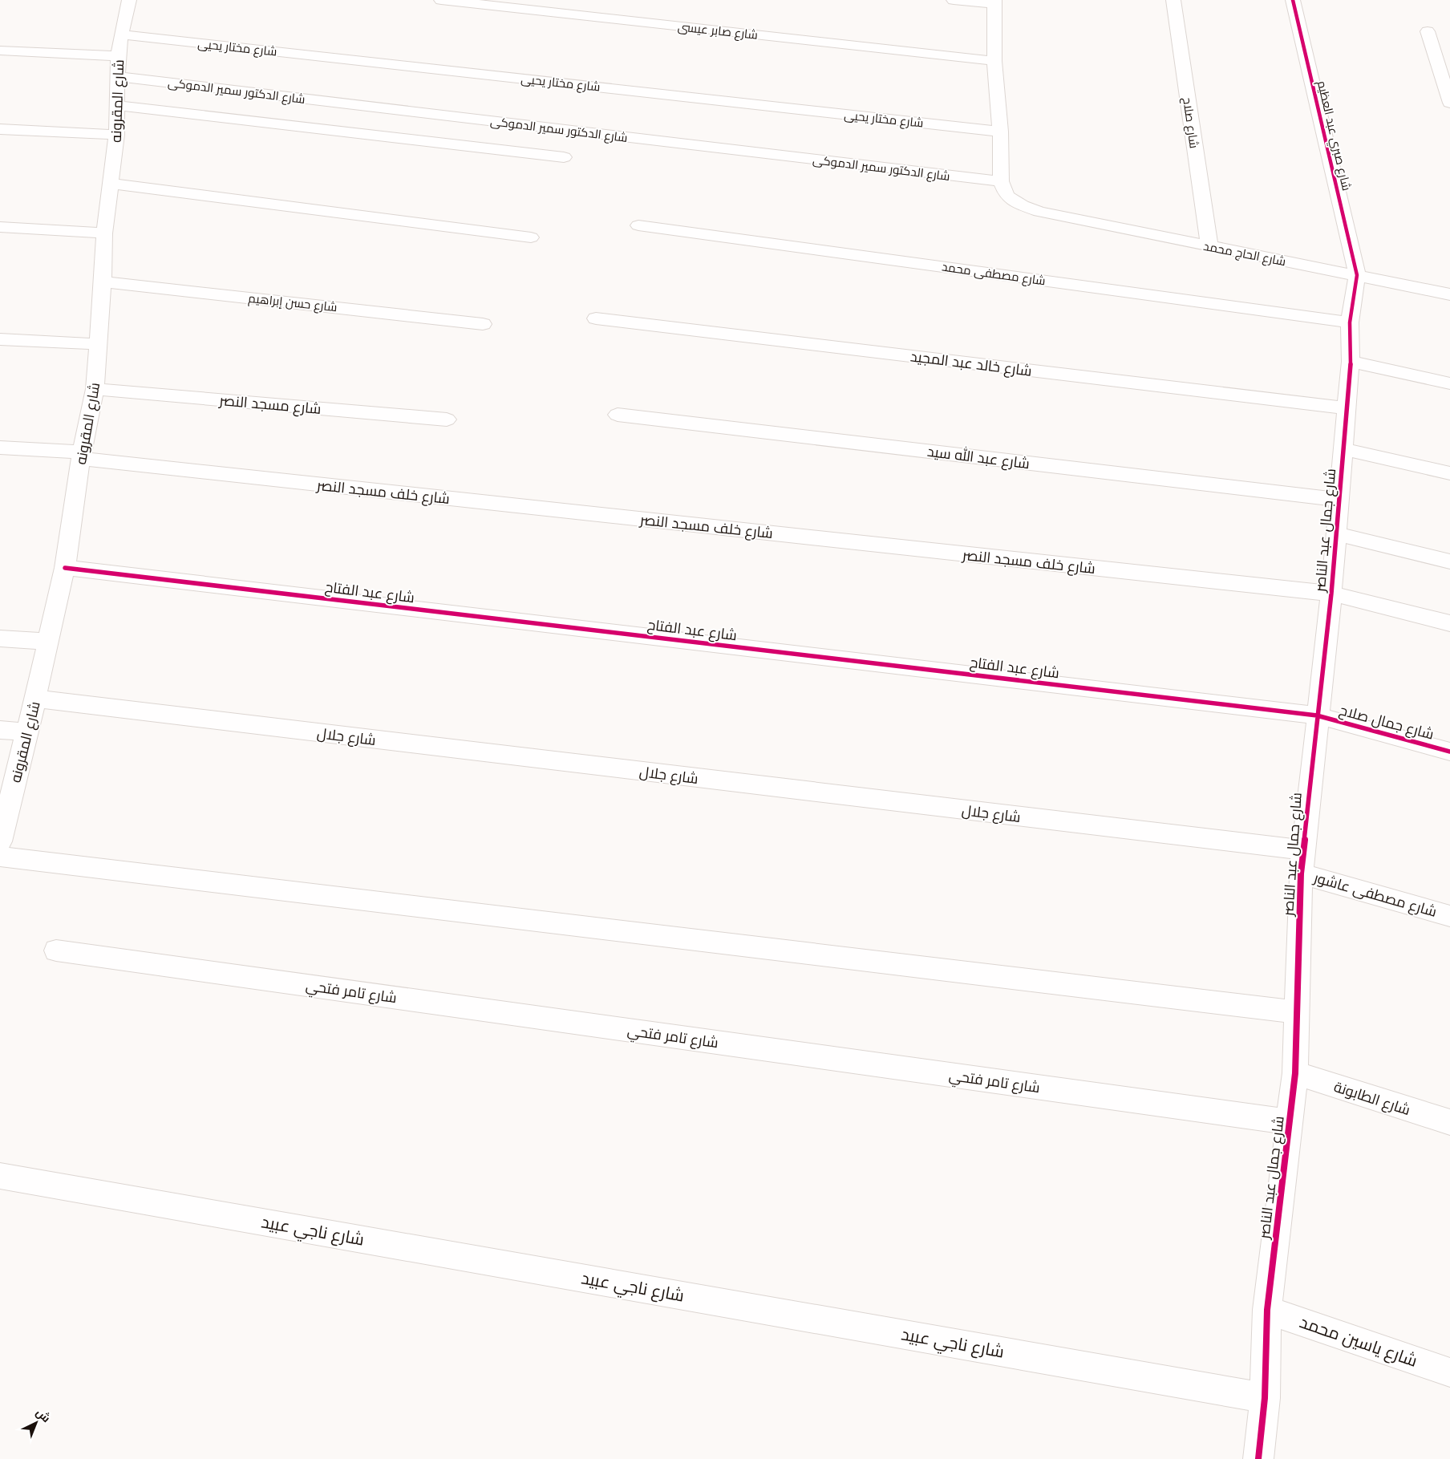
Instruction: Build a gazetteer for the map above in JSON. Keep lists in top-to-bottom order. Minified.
{"streets":{"street":["شارع صابر عيسى","شارع مختار يحيى","شارع الدكتور سمير الدموكى","شارع المقرونه","شارع صلاح","شارع صبري عبد العظيم","شارع الحاج محمد","شارع مصطفى محمد","شارع حسن إبراهيم","شارع خالد عبد المجيد","شارع مسجد النصر","شارع عبد الله سيد","شارع خلف مسجد النصر","شارع جمال عبد الناصر","شارع عبد الفتاح","شارع جمال صلاح","شارع جلال","شارع مصطفى عاشور","شارع تامر فتحي","شارع الطابونة","شارع ناجي عبيد","شارع ياسين محمد"]},"crossings":[["شارع مختار يحيى","شارع المقرونه"],["شارع الدكتور سمير الدموكى","شارع المقرونه"],["شارع الدكتور سمير الدموكى","شارع الحاج محمد"],["شارع المقرونه","شارع حسن إبراهيم"],["شارع المقرونه","شارع مسجد النصر"],["شارع المقرونه","شارع خلف مسجد النصر"],["شارع المقرونه","شارع عبد الفتاح"],["شارع المقرونه","شارع جلال"],["شارع صلاح","شارع الحاج محمد"],["شارع صبري عبد العظيم","شارع الحاج محمد"],["شارع صبري عبد العظيم","شارع جمال عبد الناصر"],["شارع الحاج محمد","شارع جمال عبد الناصر"],["شارع مصطفى محمد","شارع جمال عبد الناصر"],["شارع خالد عبد المجيد","شارع جمال عبد الناصر"],["شارع عبد الله سيد","شارع جمال عبد الناصر"],["شارع خلف مسجد النصر","شارع جمال عبد الناصر"],["شارع جمال عبد الناصر","شارع عبد الفتاح"],["شارع جمال عبد الناصر","شارع جمال صلاح"],["شارع جمال عبد الناصر","شارع جلال"],["شارع جمال عبد الناصر","شارع مصطفى عاشور"],["شارع جمال عبد الناصر","شارع تامر فتحي"],["شارع جمال عبد الناصر","شارع الطابونة"],["شارع جمال عبد الناصر","شارع ناجي عبيد"],["شارع جمال عبد الناصر","شارع ياسين محمد"],["شارع عبد الفتاح","شارع جمال صلاح"],["شارع جلال","شارع مصطفى عاشور"]],"north":"top right"}
